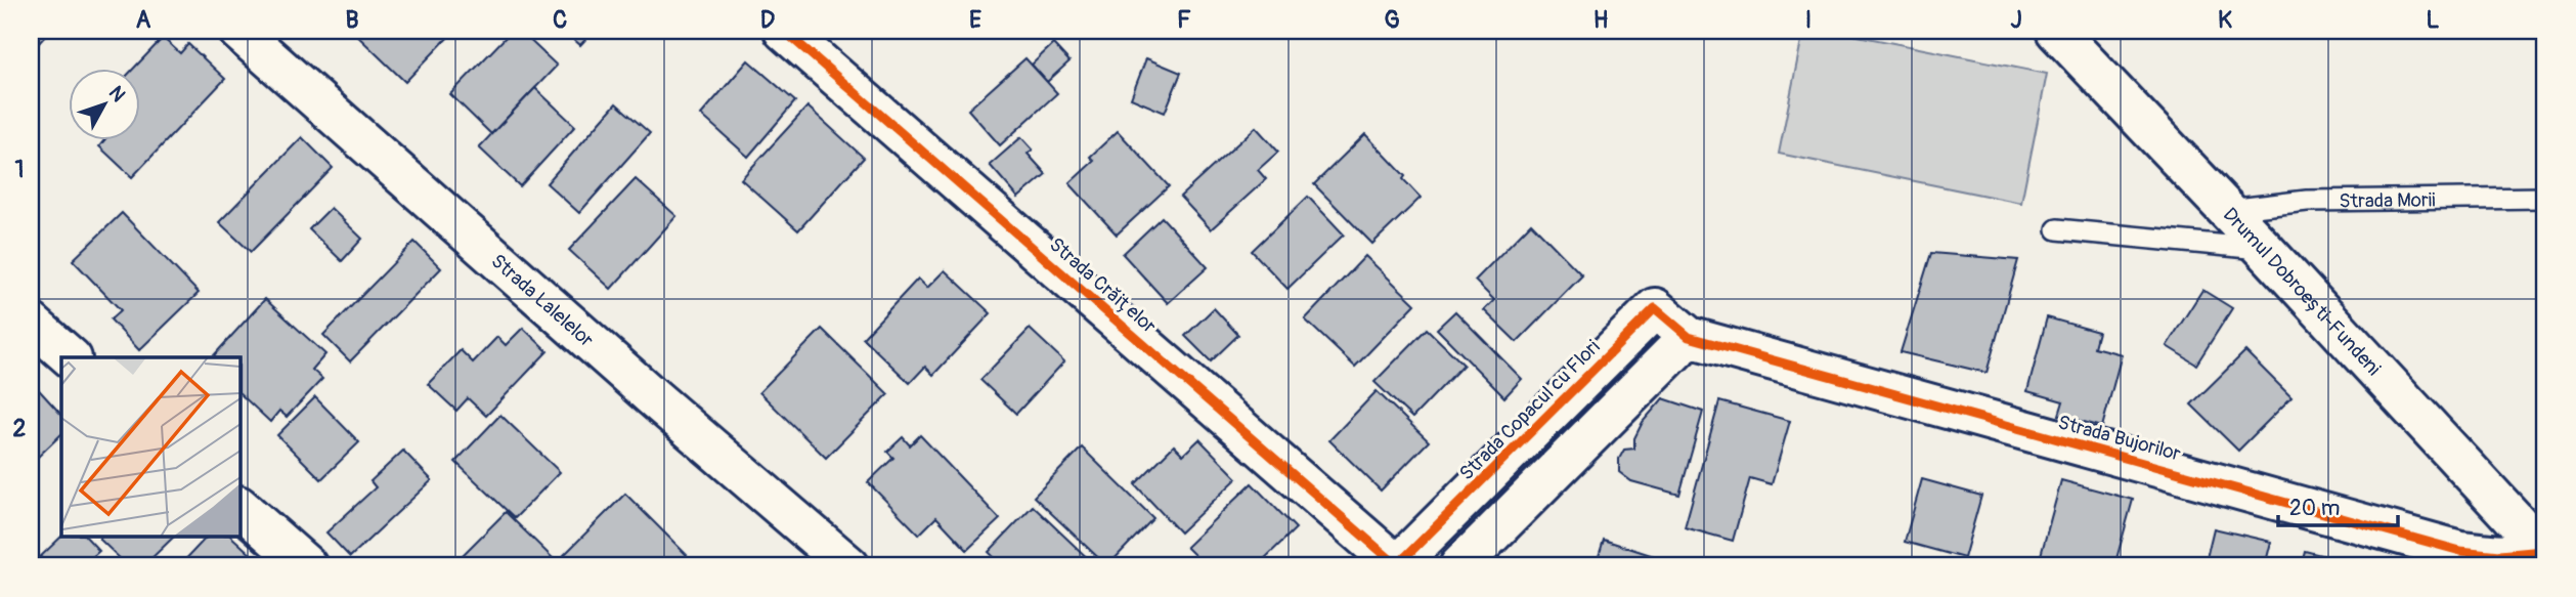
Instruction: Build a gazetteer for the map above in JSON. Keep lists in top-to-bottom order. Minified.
{"streets":{"street":["Strada Crăițelor","Drumul Dobroești-Fundeni","Strada Lalelelor","Strada Copacul cu Flori","Strada Bujorilor"],"lane":["Strada Morii"]},"crossings":[["Strada Morii","Drumul Dobroești-Fundeni"],["Strada Crăițelor","Strada Copacul cu Flori"],["Drumul Dobroești-Fundeni","Strada Bujorilor"],["Strada Copacul cu Flori","Strada Bujorilor"]],"scale_bar":"20 m","north":"top right","grid":{"columns":["A","B","C","D","E","F","G","H","I","J","K","L"],"rows":["1","2"]}}
